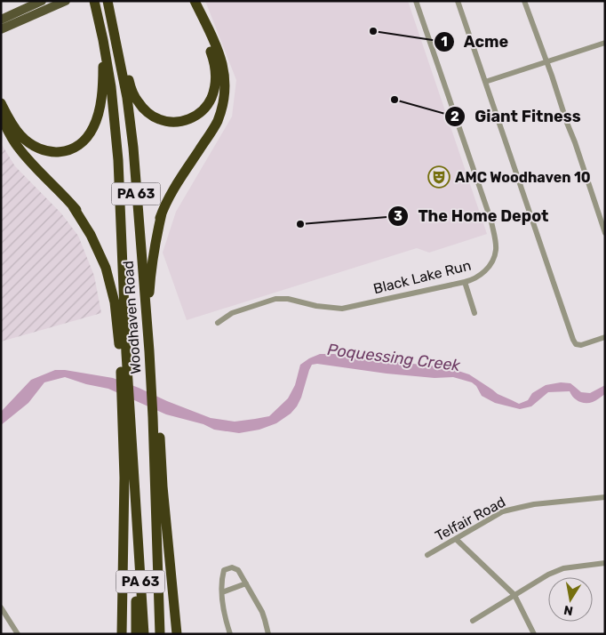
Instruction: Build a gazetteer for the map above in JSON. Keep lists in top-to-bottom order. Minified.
{"streets":{"highway":["PA 63","Woodhaven Road"],"street":["Black Lake Run","Telfair Road"]},"water":["Poquessing Creek"],"places":{"other":["Acme","Giant Fitness","The Home Depot"],"theatre":["AMC Woodhaven 10"]},"north":"bottom"}
